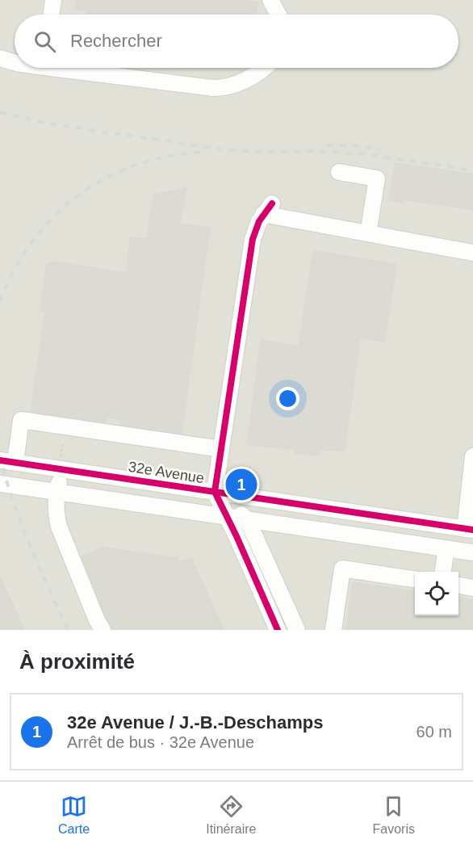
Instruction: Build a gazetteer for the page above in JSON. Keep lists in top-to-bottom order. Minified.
{"streets":{"street":["32e Avenue"]},"page":{"search":"Rechercher","pins":"1","heading":"À proximité","list":[{"mark":"1","name":"32e Avenue / J.-B.-Deschamps","note":"Arrêt de bus · 32e Avenue","value":"60 m"}],"nav":["Carte","Itinéraire","Favoris"]}}
